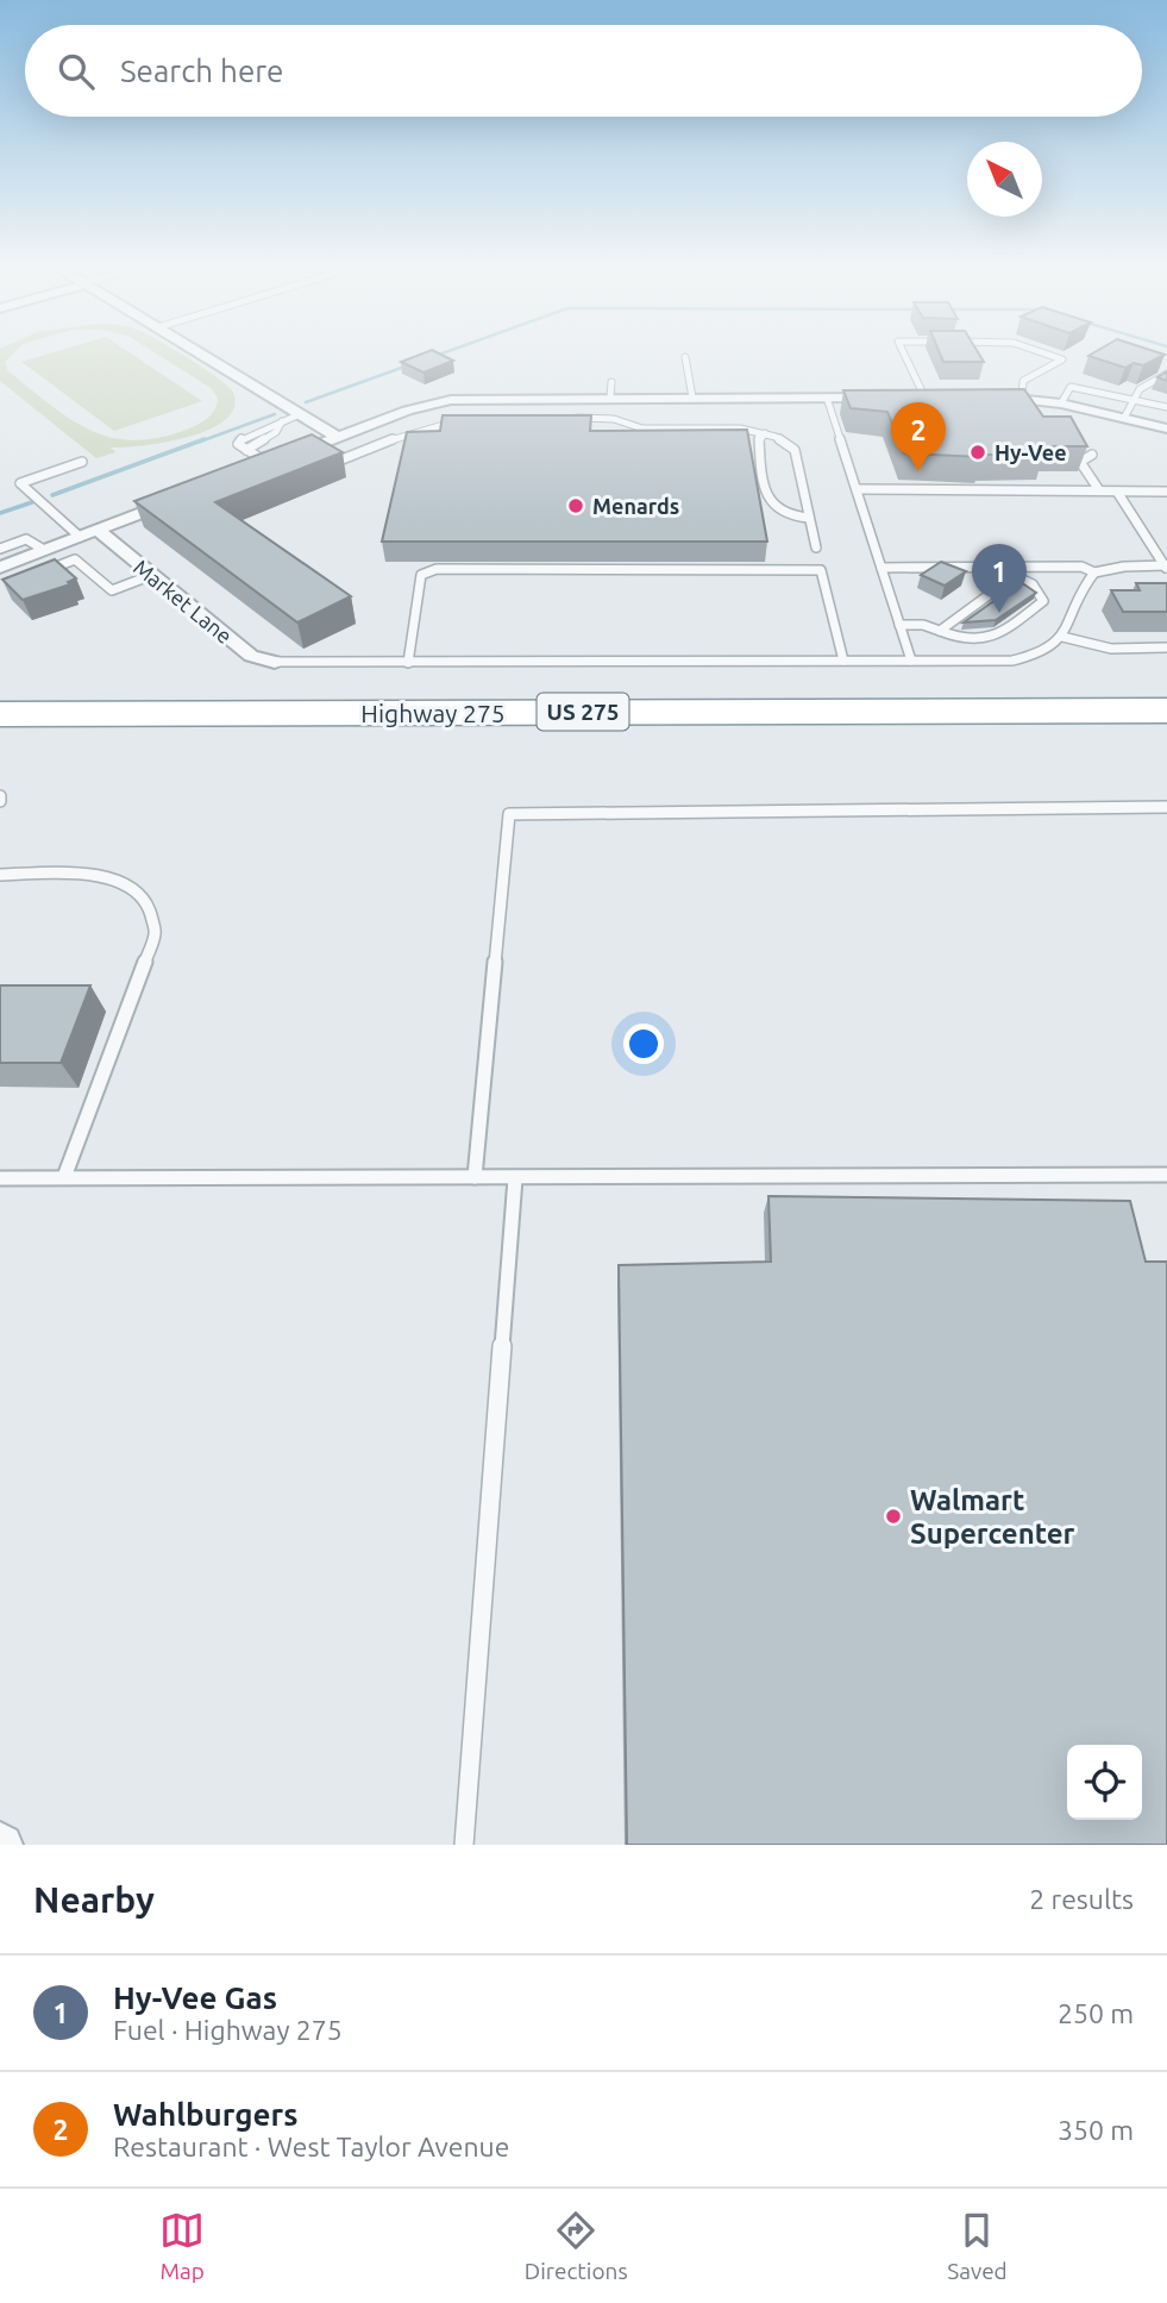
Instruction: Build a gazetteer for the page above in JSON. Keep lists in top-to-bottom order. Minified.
{"streets":{"highway":["US 275","Highway 275"],"street":["Market Lane"]},"places":["Hy-Vee","Menards","Walmart Supercenter"],"north":"top left","page":{"search":"Search here","pins":["2","1"],"heading":["Nearby","2 results"],"list":[{"mark":"1","name":"Hy-Vee Gas","note":"Fuel · Highway 275","value":"250 m"},{"mark":"2","name":"Wahlburgers","note":"Restaurant · West Taylor Avenue","value":"350 m"}],"nav":["Map","Directions","Saved"]}}
